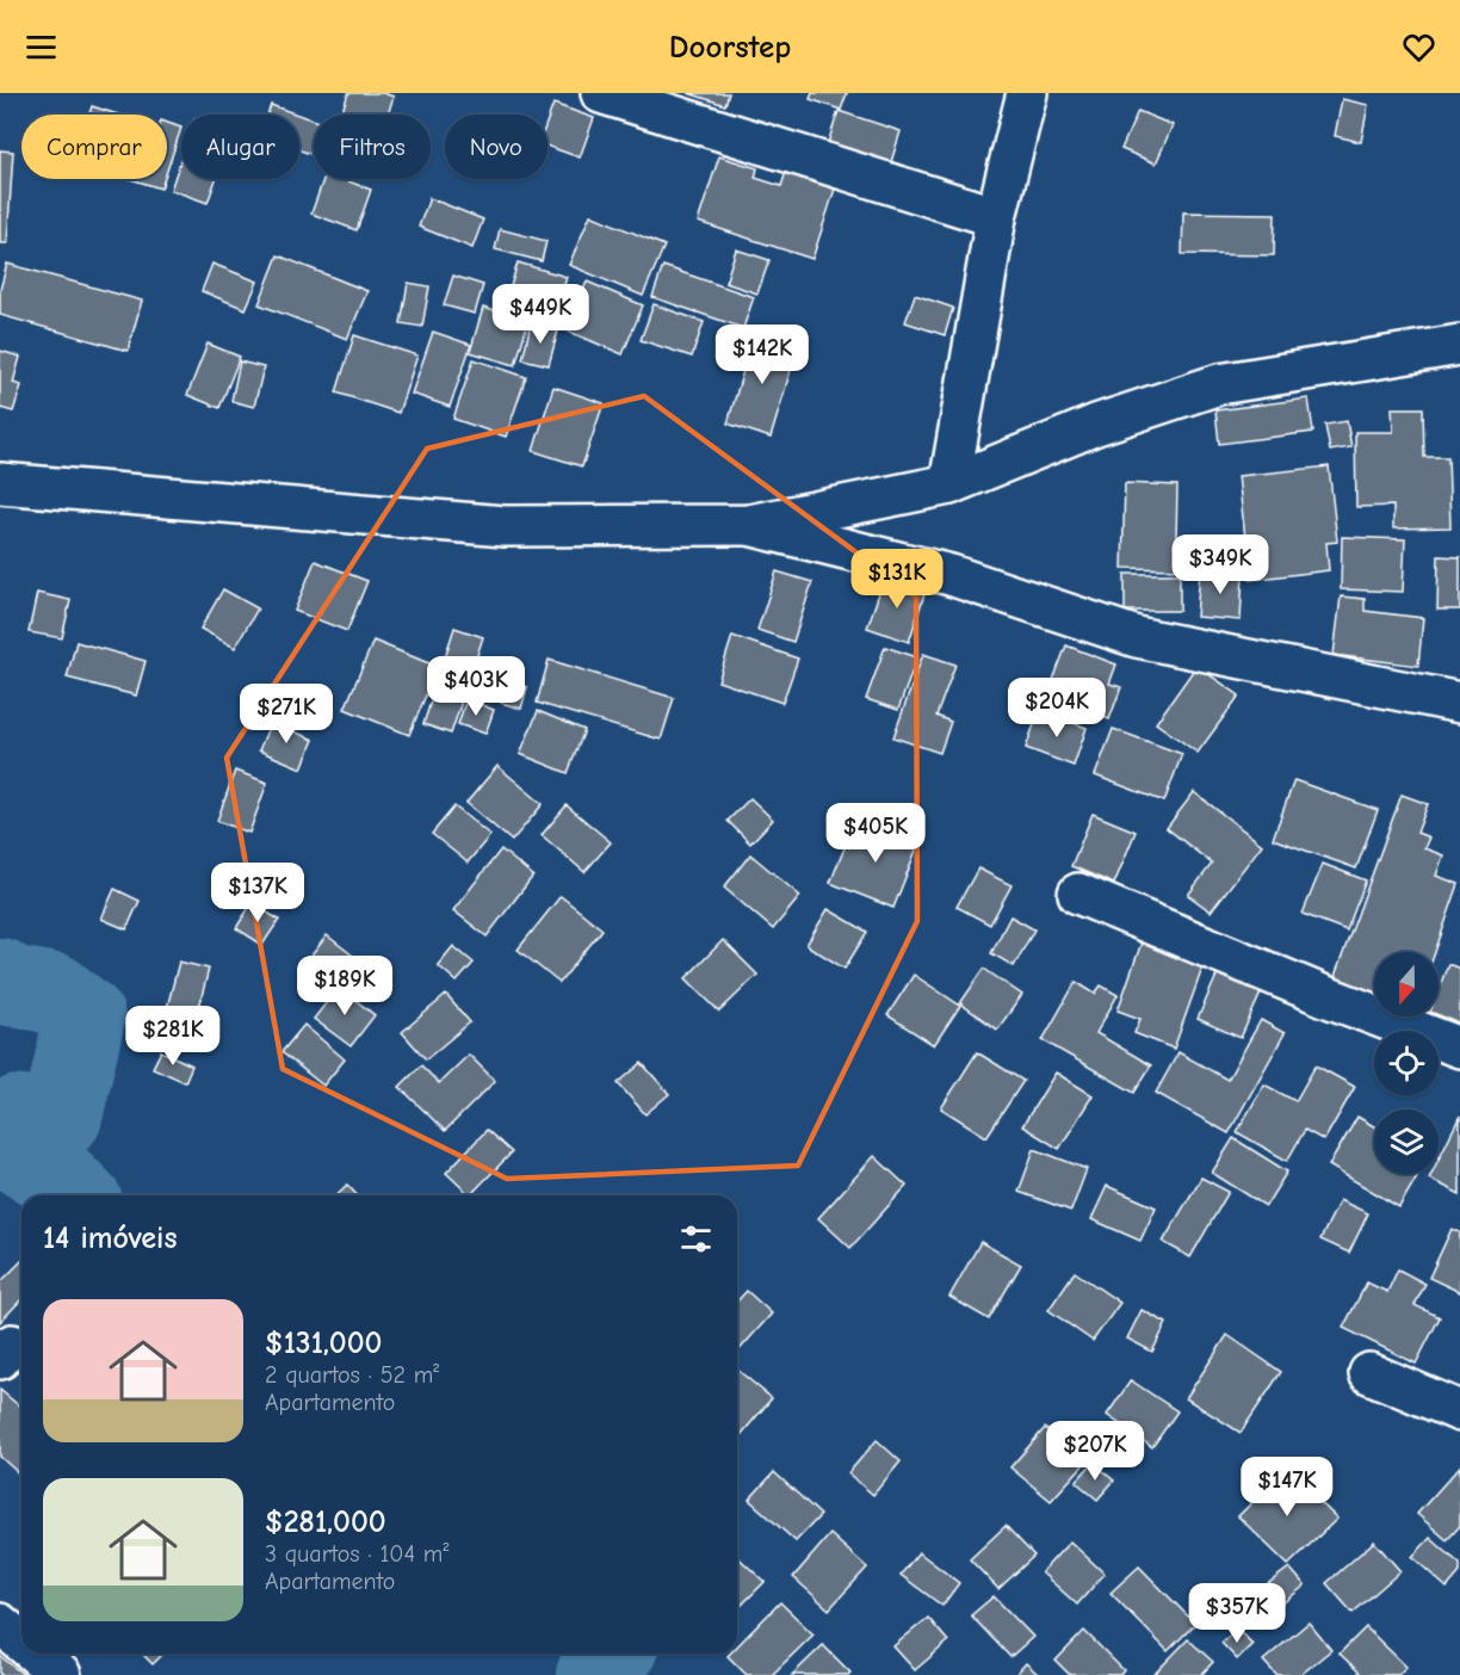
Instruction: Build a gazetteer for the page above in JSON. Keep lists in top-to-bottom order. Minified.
{"north":"bottom","page":{"header":"Doorstep","chip":["Comprar","Alugar","Filtros","Novo"],"price":["$449K","$142K","$349K","$131K","$403K","$204K","$271K","$405K","$137K","$189K","$281K","$207K","$147K","$357K"],"heading":"14 imóveis","list":[{"name":"$131,000","note":"2 quartos · 52 m² · Apartamento"},{"name":"$281,000","note":"3 quartos · 104 m² · Apartamento"}]}}
